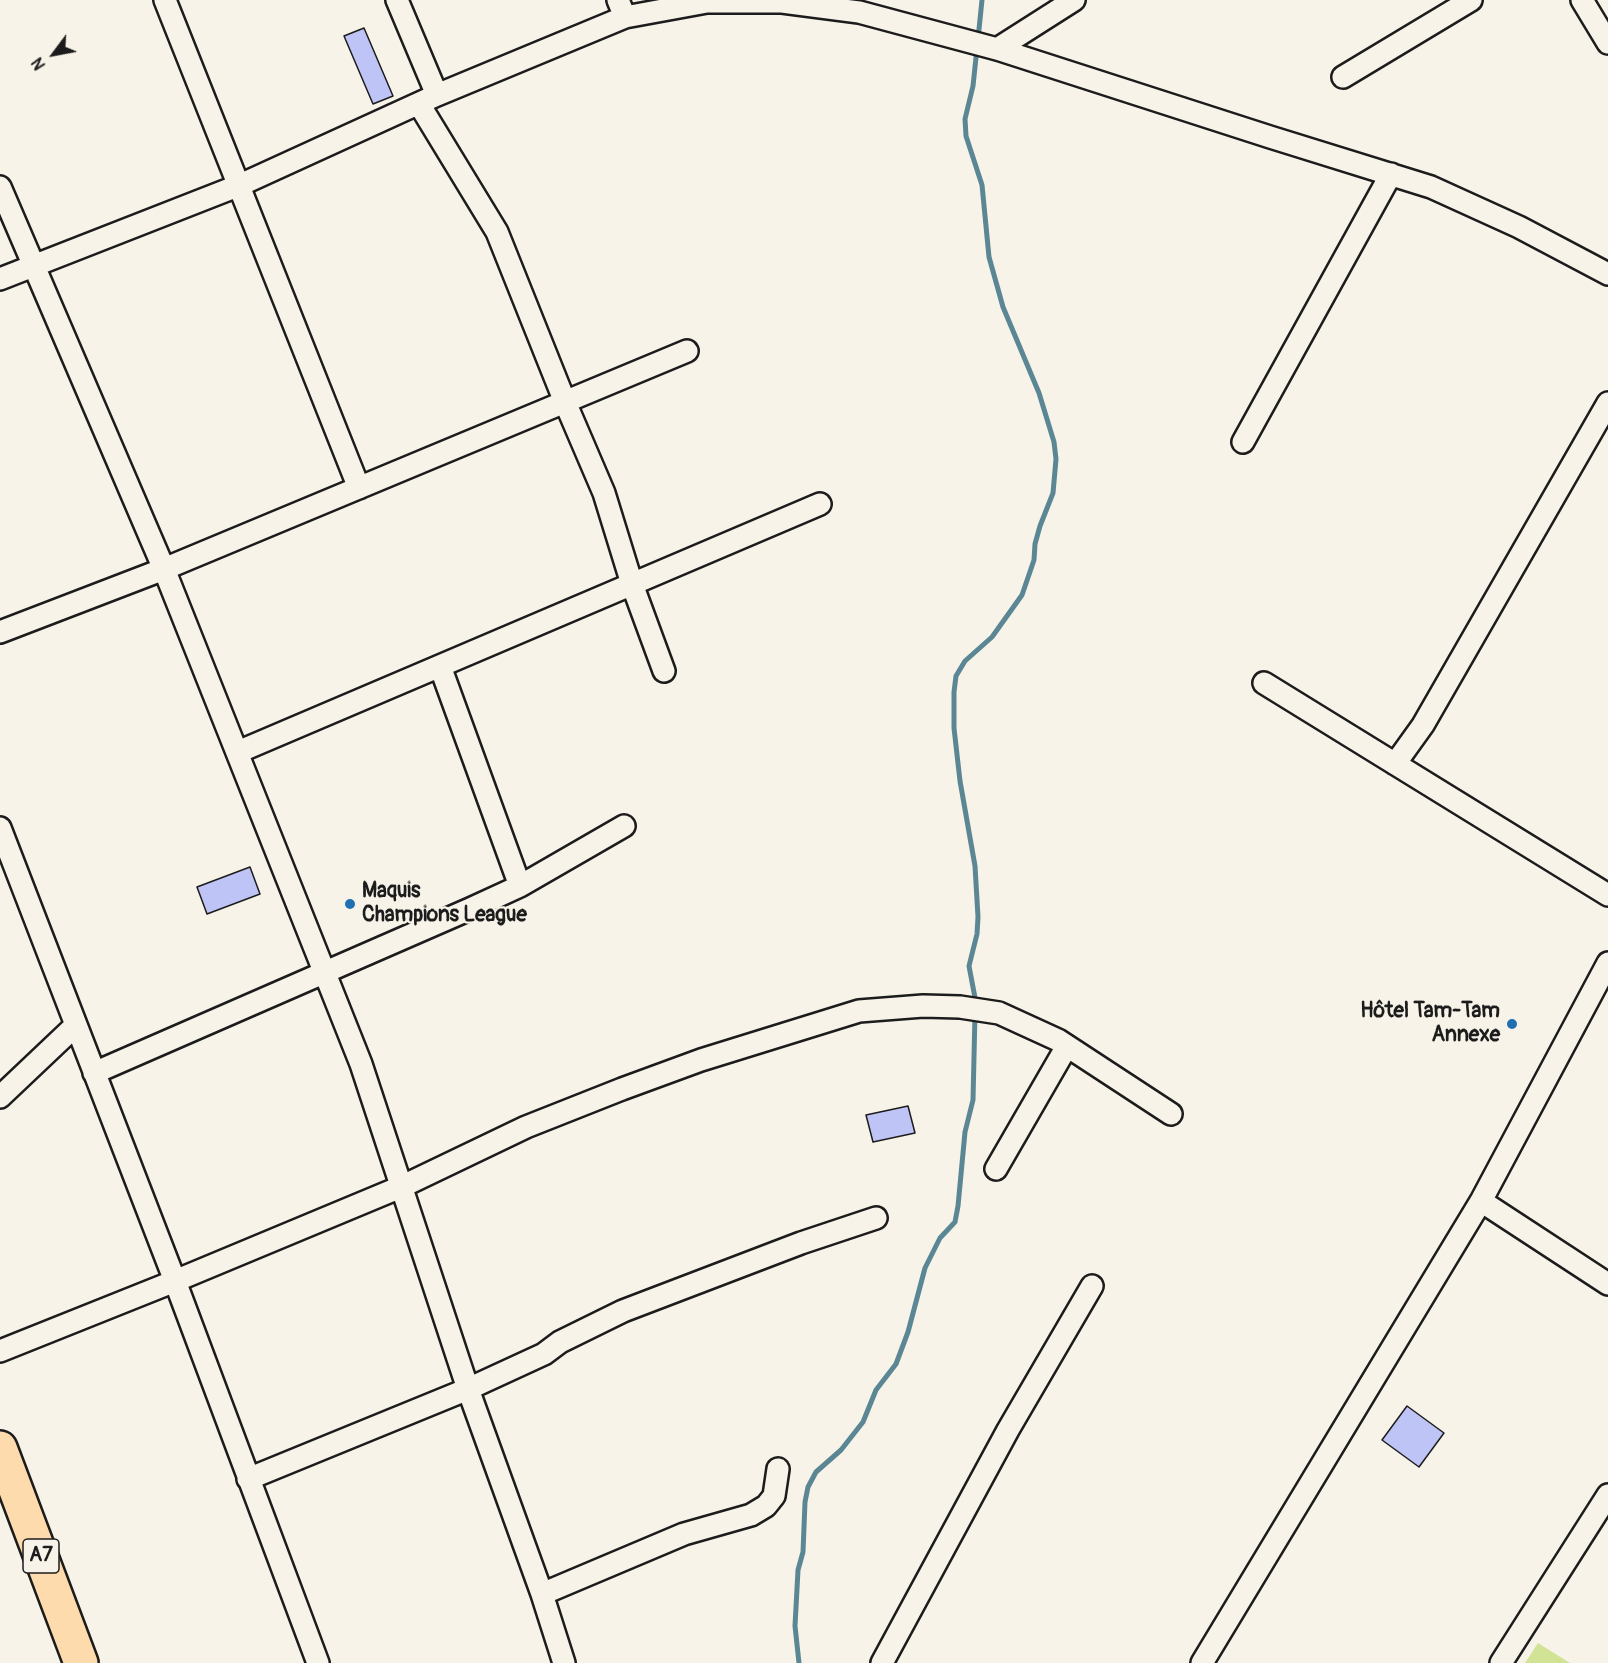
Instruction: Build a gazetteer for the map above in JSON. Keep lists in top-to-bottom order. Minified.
{"streets":{"highway":["A7"]},"places":["Maquis Champions League","Hôtel Tam-Tam Annexe"],"north":"bottom left"}
